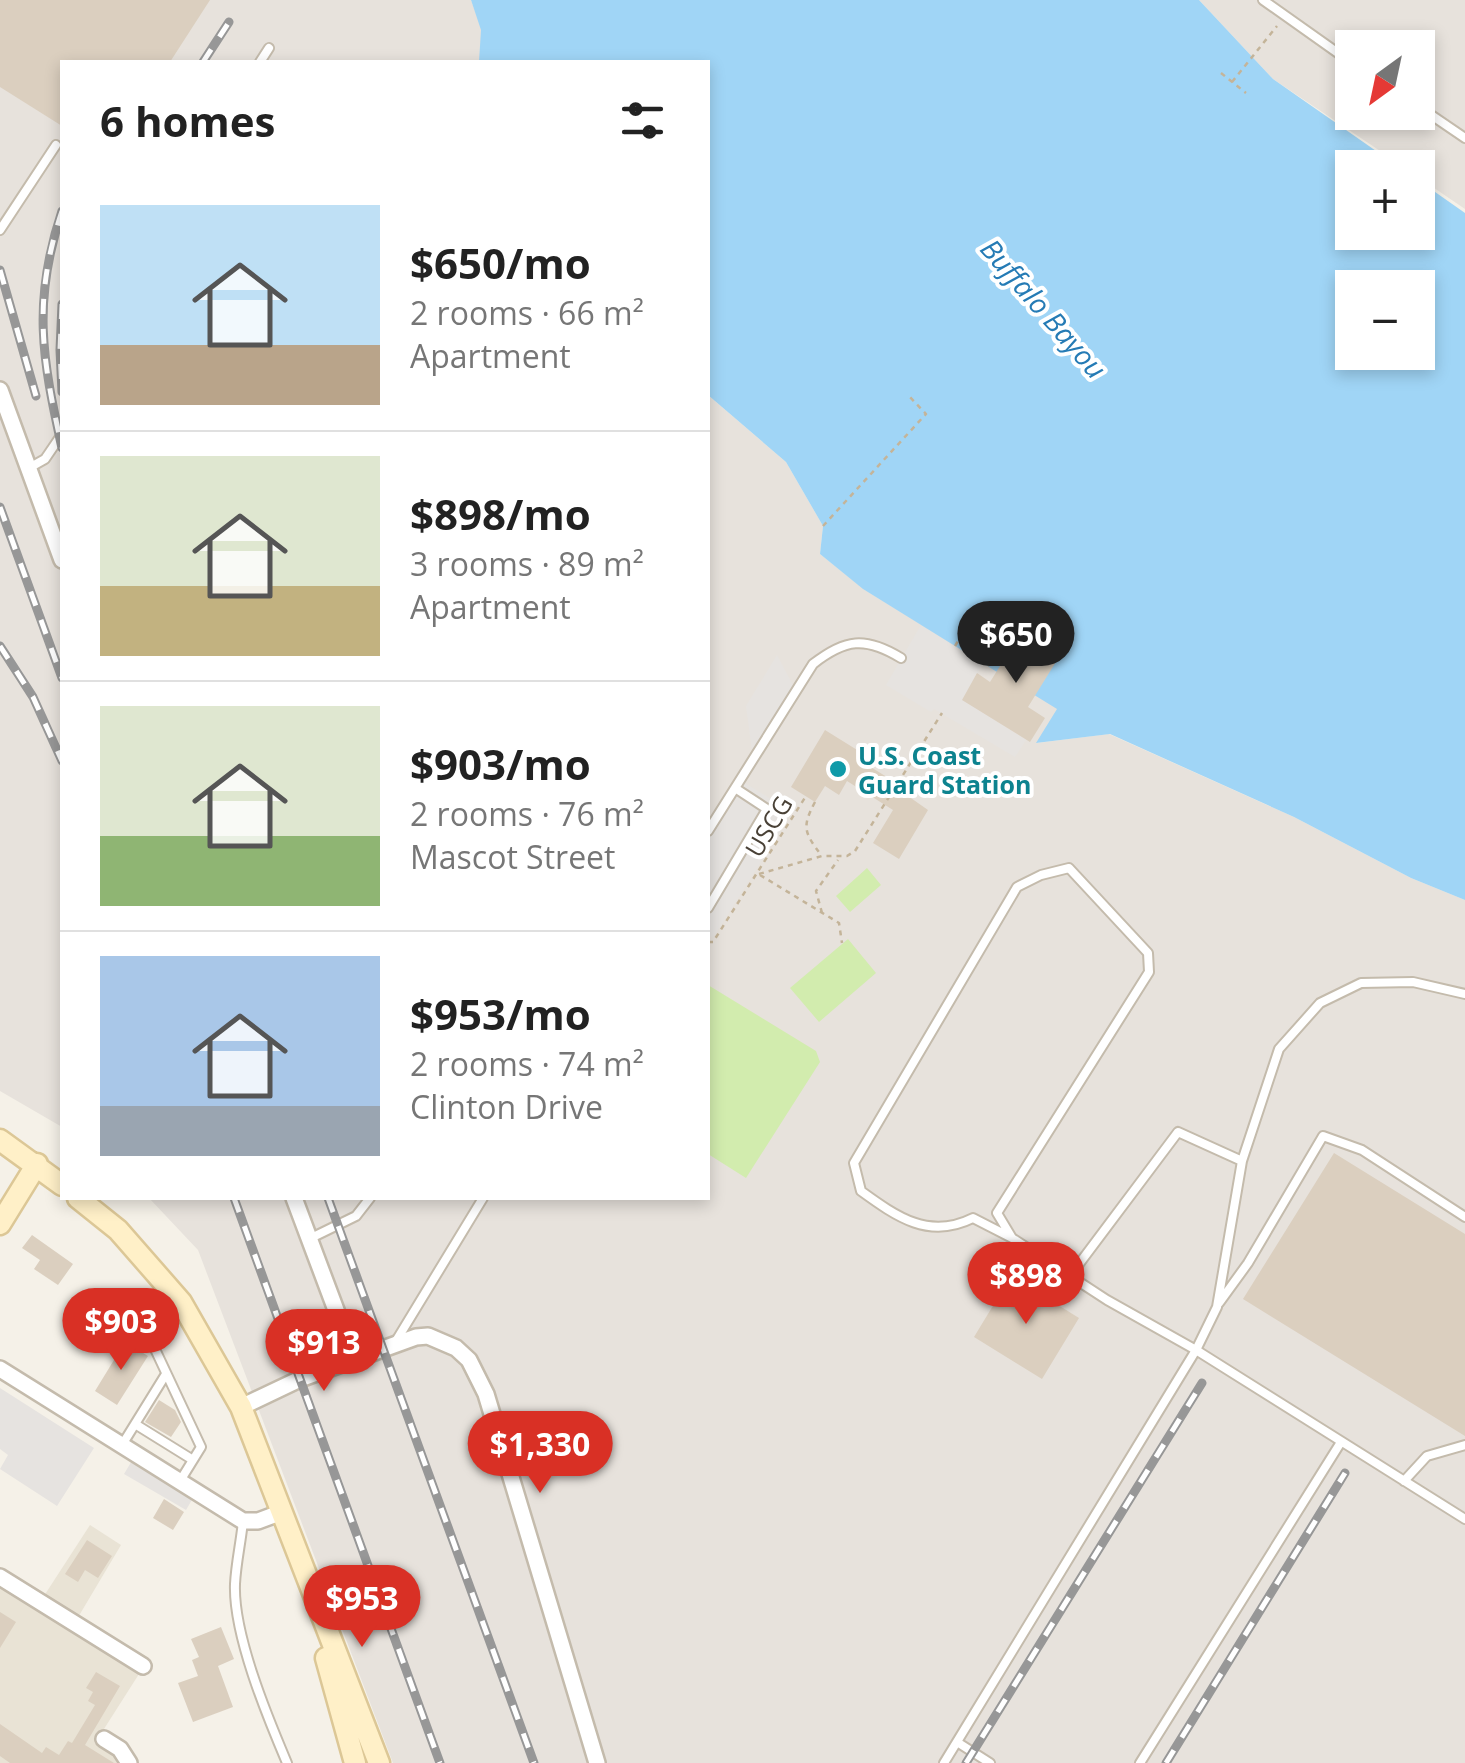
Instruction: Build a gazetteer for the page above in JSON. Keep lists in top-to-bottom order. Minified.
{"streets":{"path":["USCG"]},"water":["Buffalo Bayou"],"places":["U.S. Coast Guard Station"],"north":"bottom left","page":{"map_buttons":["+","−"],"heading":"6 homes","list":[{"name":"$650/mo","note":"2 rooms · 66 m² · Apartment"},{"name":"$898/mo","note":"3 rooms · 89 m² · Apartment"},{"name":"$903/mo","note":"2 rooms · 76 m² · Mascot Street"},{"name":"$953/mo","note":"2 rooms · 74 m² · Clinton Drive"}],"price":["$650","$898","$903","$913","$1,330","$953"]}}
